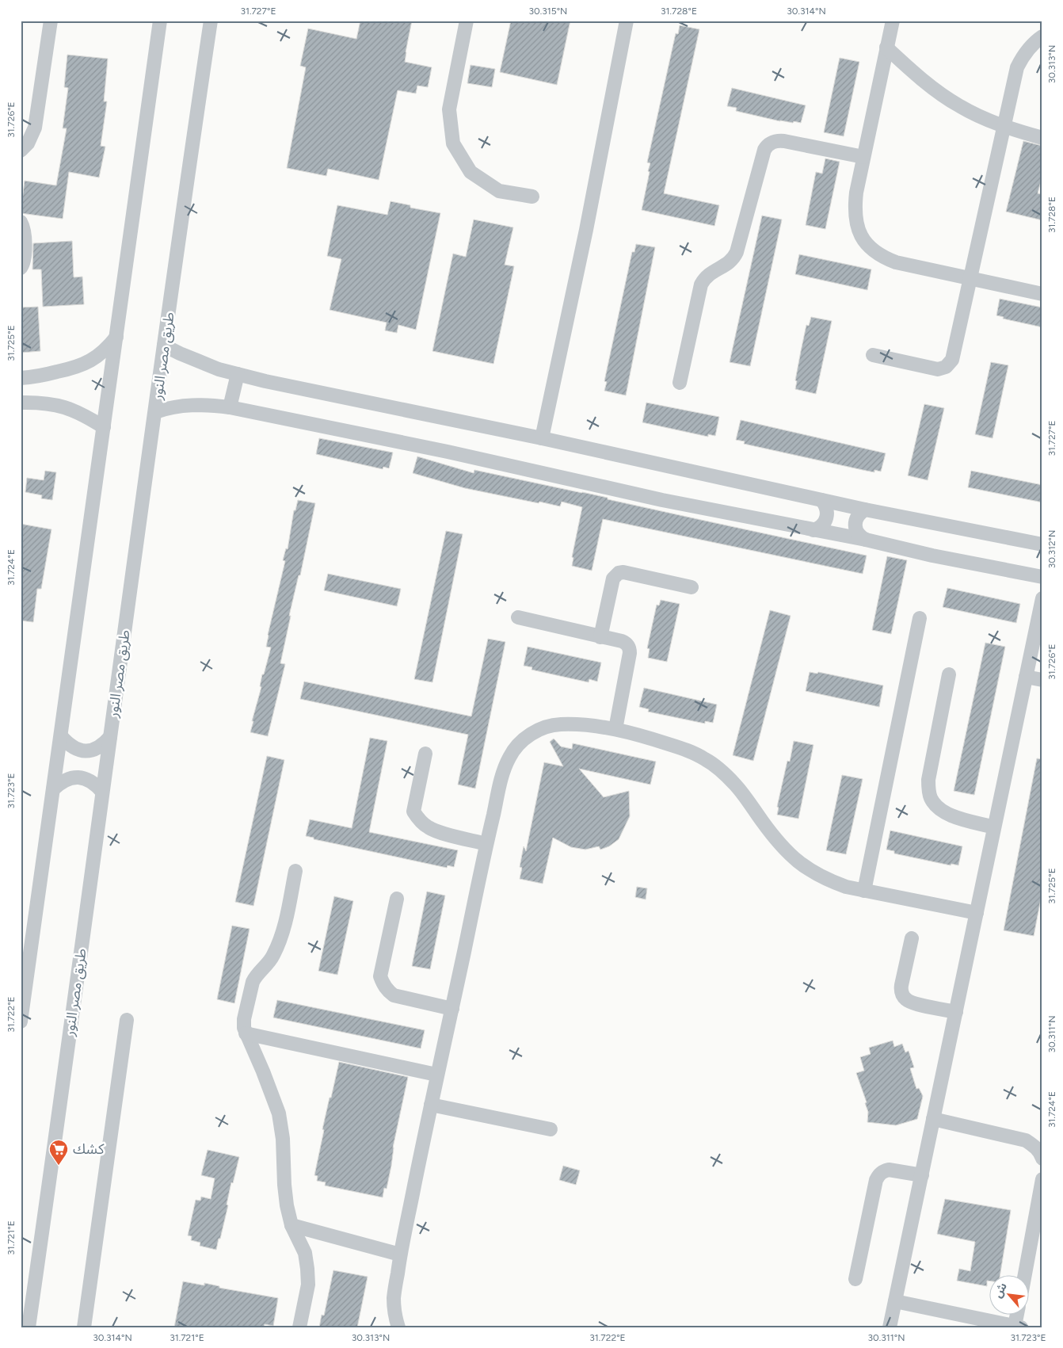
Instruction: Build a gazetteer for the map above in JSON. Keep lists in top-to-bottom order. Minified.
{"streets":{"street":["طريق مصر النور"]},"places":{"supermarket":["كشك"]},"north":"top left","coordinates":["31.727°E","30.315°N","31.728°E","30.314°N","30.313°N","31.726°E","31.725°E","30.312°N","31.724°E","31.723°E","31.722°E","30.311°N","31.721°E"]}
